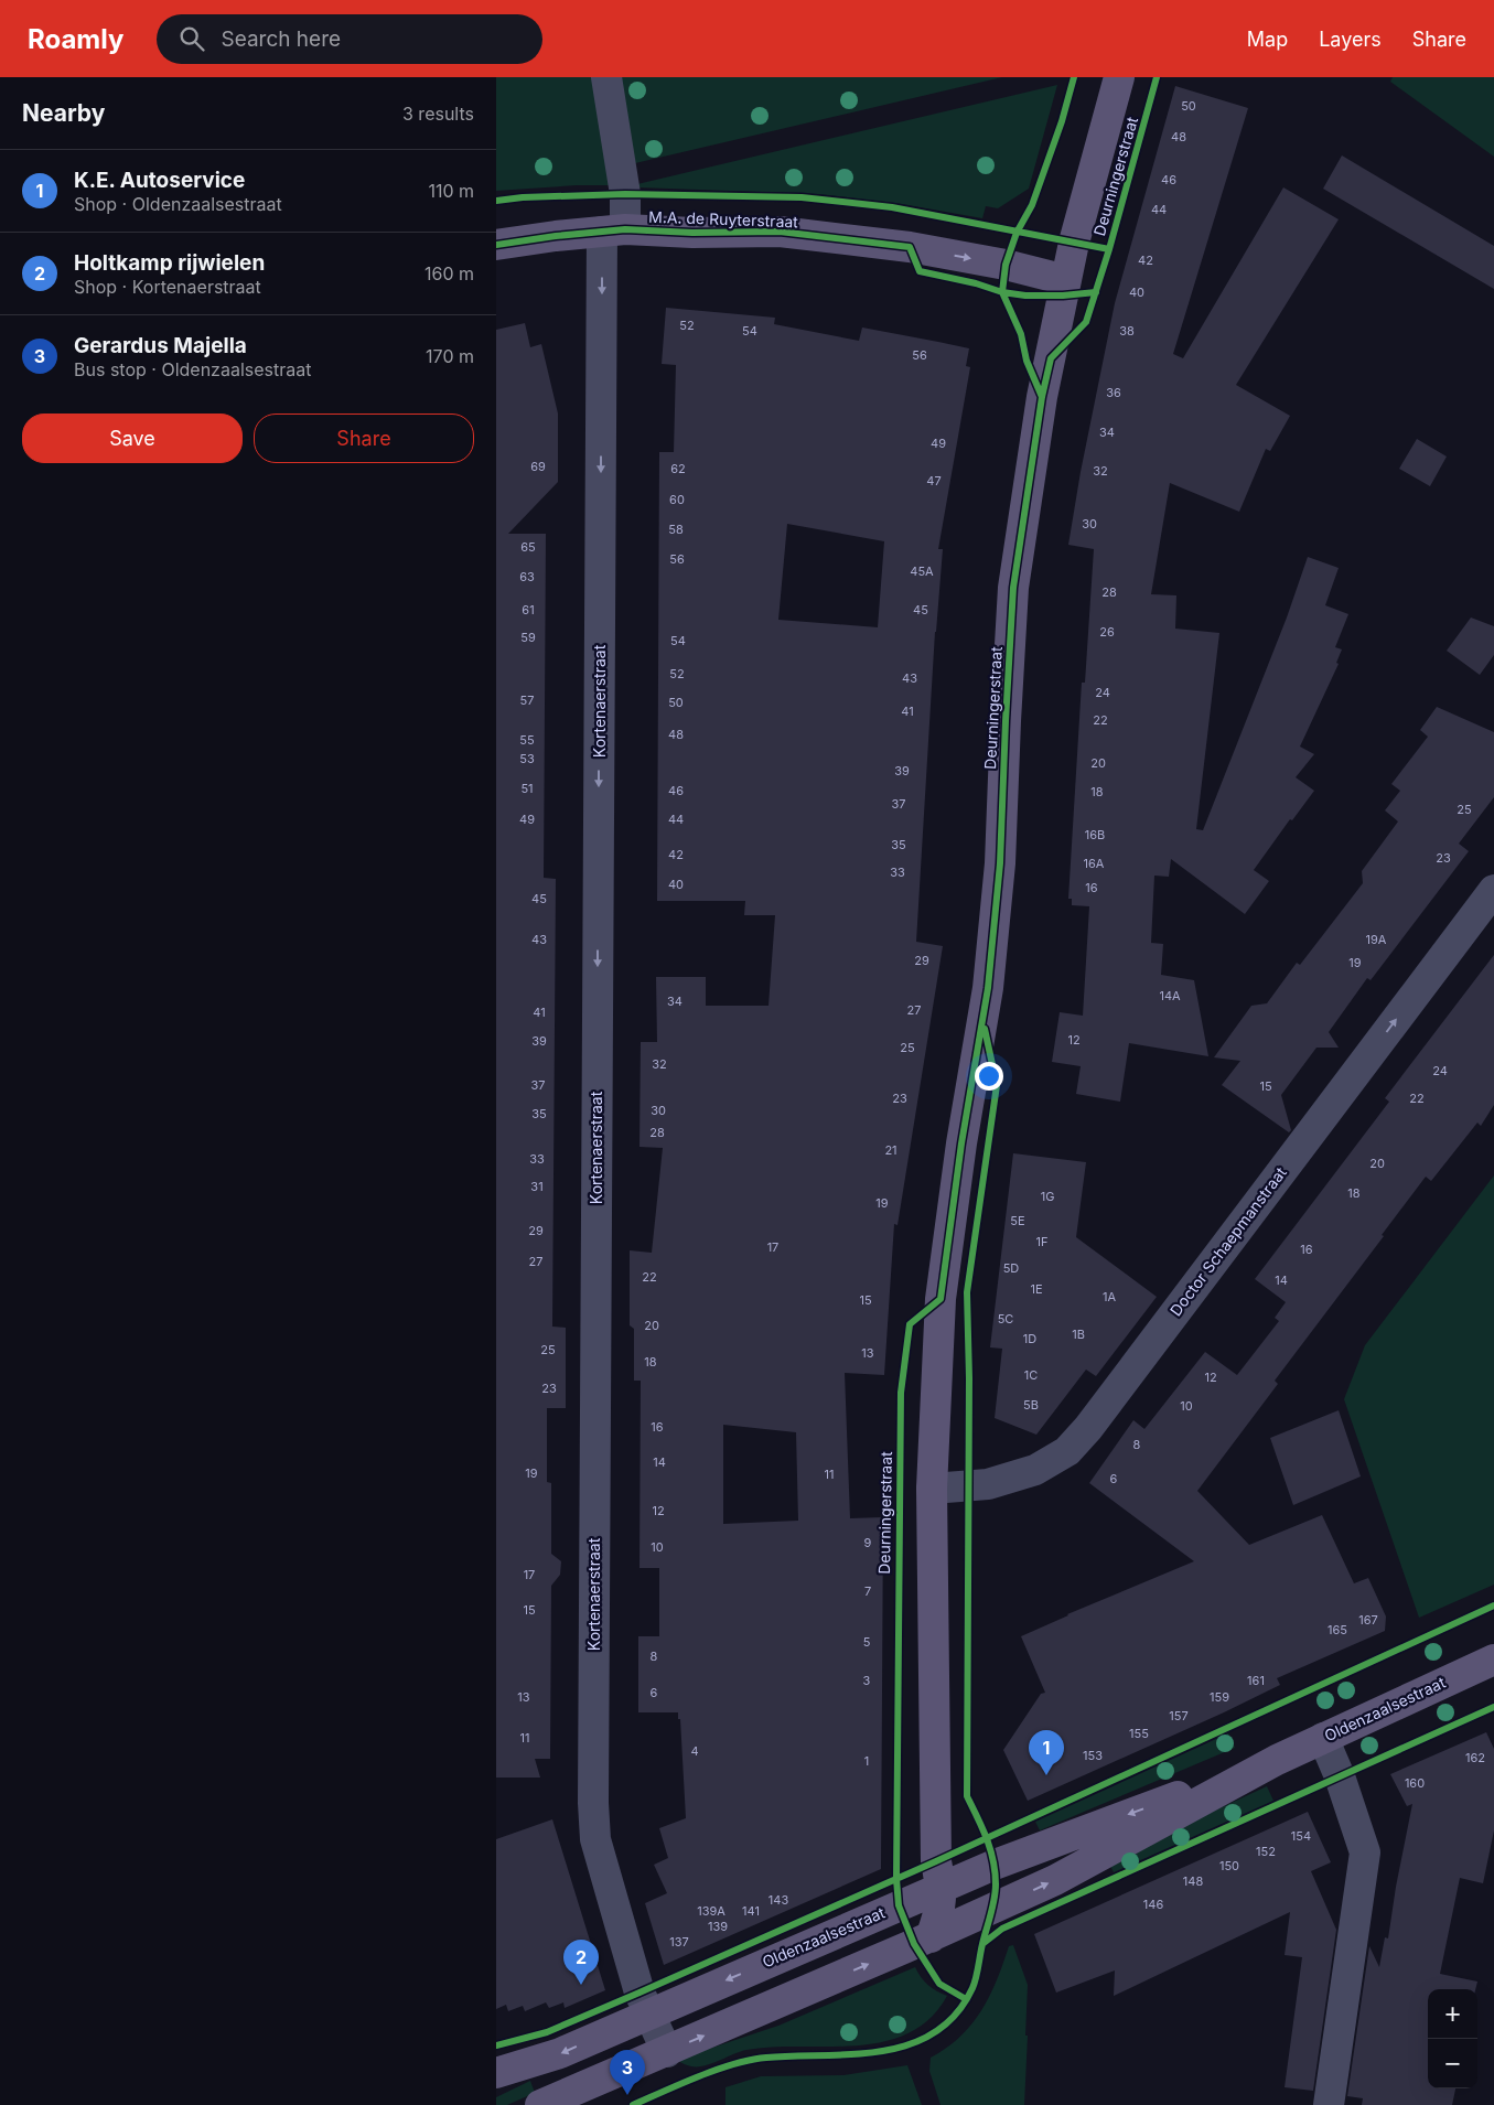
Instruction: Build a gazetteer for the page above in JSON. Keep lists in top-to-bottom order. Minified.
{"streets":{"main road":["Deurningerstraat","M.A. de Ruyterstraat","Oldenzaalsestraat"],"street":["Kortenaerstraat","Doctor Schaepmanstraat"]},"crossings":[["Deurningerstraat","M.A. de Ruyterstraat"],["Deurningerstraat","Doctor Schaepmanstraat"],["Deurningerstraat","Oldenzaalsestraat"],["M.A. de Ruyterstraat","Kortenaerstraat"],["Kortenaerstraat","Oldenzaalsestraat"]],"one_way":["M.A. de Ruyterstraat","Kortenaerstraat","Doctor Schaepmanstraat"],"house_numbers":["50","48","46","44","42","40","52","54","38","56","36","34","49","69","62","32","47","60","30","58","65","56","45A","63","28","61","45","26","59","54","52","43","24","57","50","41","22","48","55","53","20","39","51","46","18","37","25","49","44","16B","35","42","23","16A","33","40","16","45","43","19A","29","19","14A","34","27","41","12","39","25","32","24","37","15","23","22","30","35","28","21","33","20","31","18","1G","19","5E","29","1F","17","16","27","5D","22","14","1E","1A","15","5C","20","1B","1D","25","13","18","1C","12","23","5B","10","16","8","14","19","11","6","12","9","10","17","7","15","167","165","5","8","3","161","6","13","159","157","155","11","4","153","162","1","160","154","152","150","148","143","146","139A","141","139","137"],"page":{"header":"Roamly","search":"Search here","nav":["Map","Layers","Share"],"heading":["Nearby","3 results"],"list":[{"mark":"1","name":"K.E. Autoservice","note":"Shop · Oldenzaalsestraat","value":"110 m"},{"mark":"2","name":"Holtkamp rijwielen","note":"Shop · Kortenaerstraat","value":"160 m"},{"mark":"3","name":"Gerardus Majella","note":"Bus stop · Oldenzaalsestraat","value":"170 m"}],"buttons":["Save","Share"],"pins":["1","2","3"],"map_buttons":["+","−"]}}
